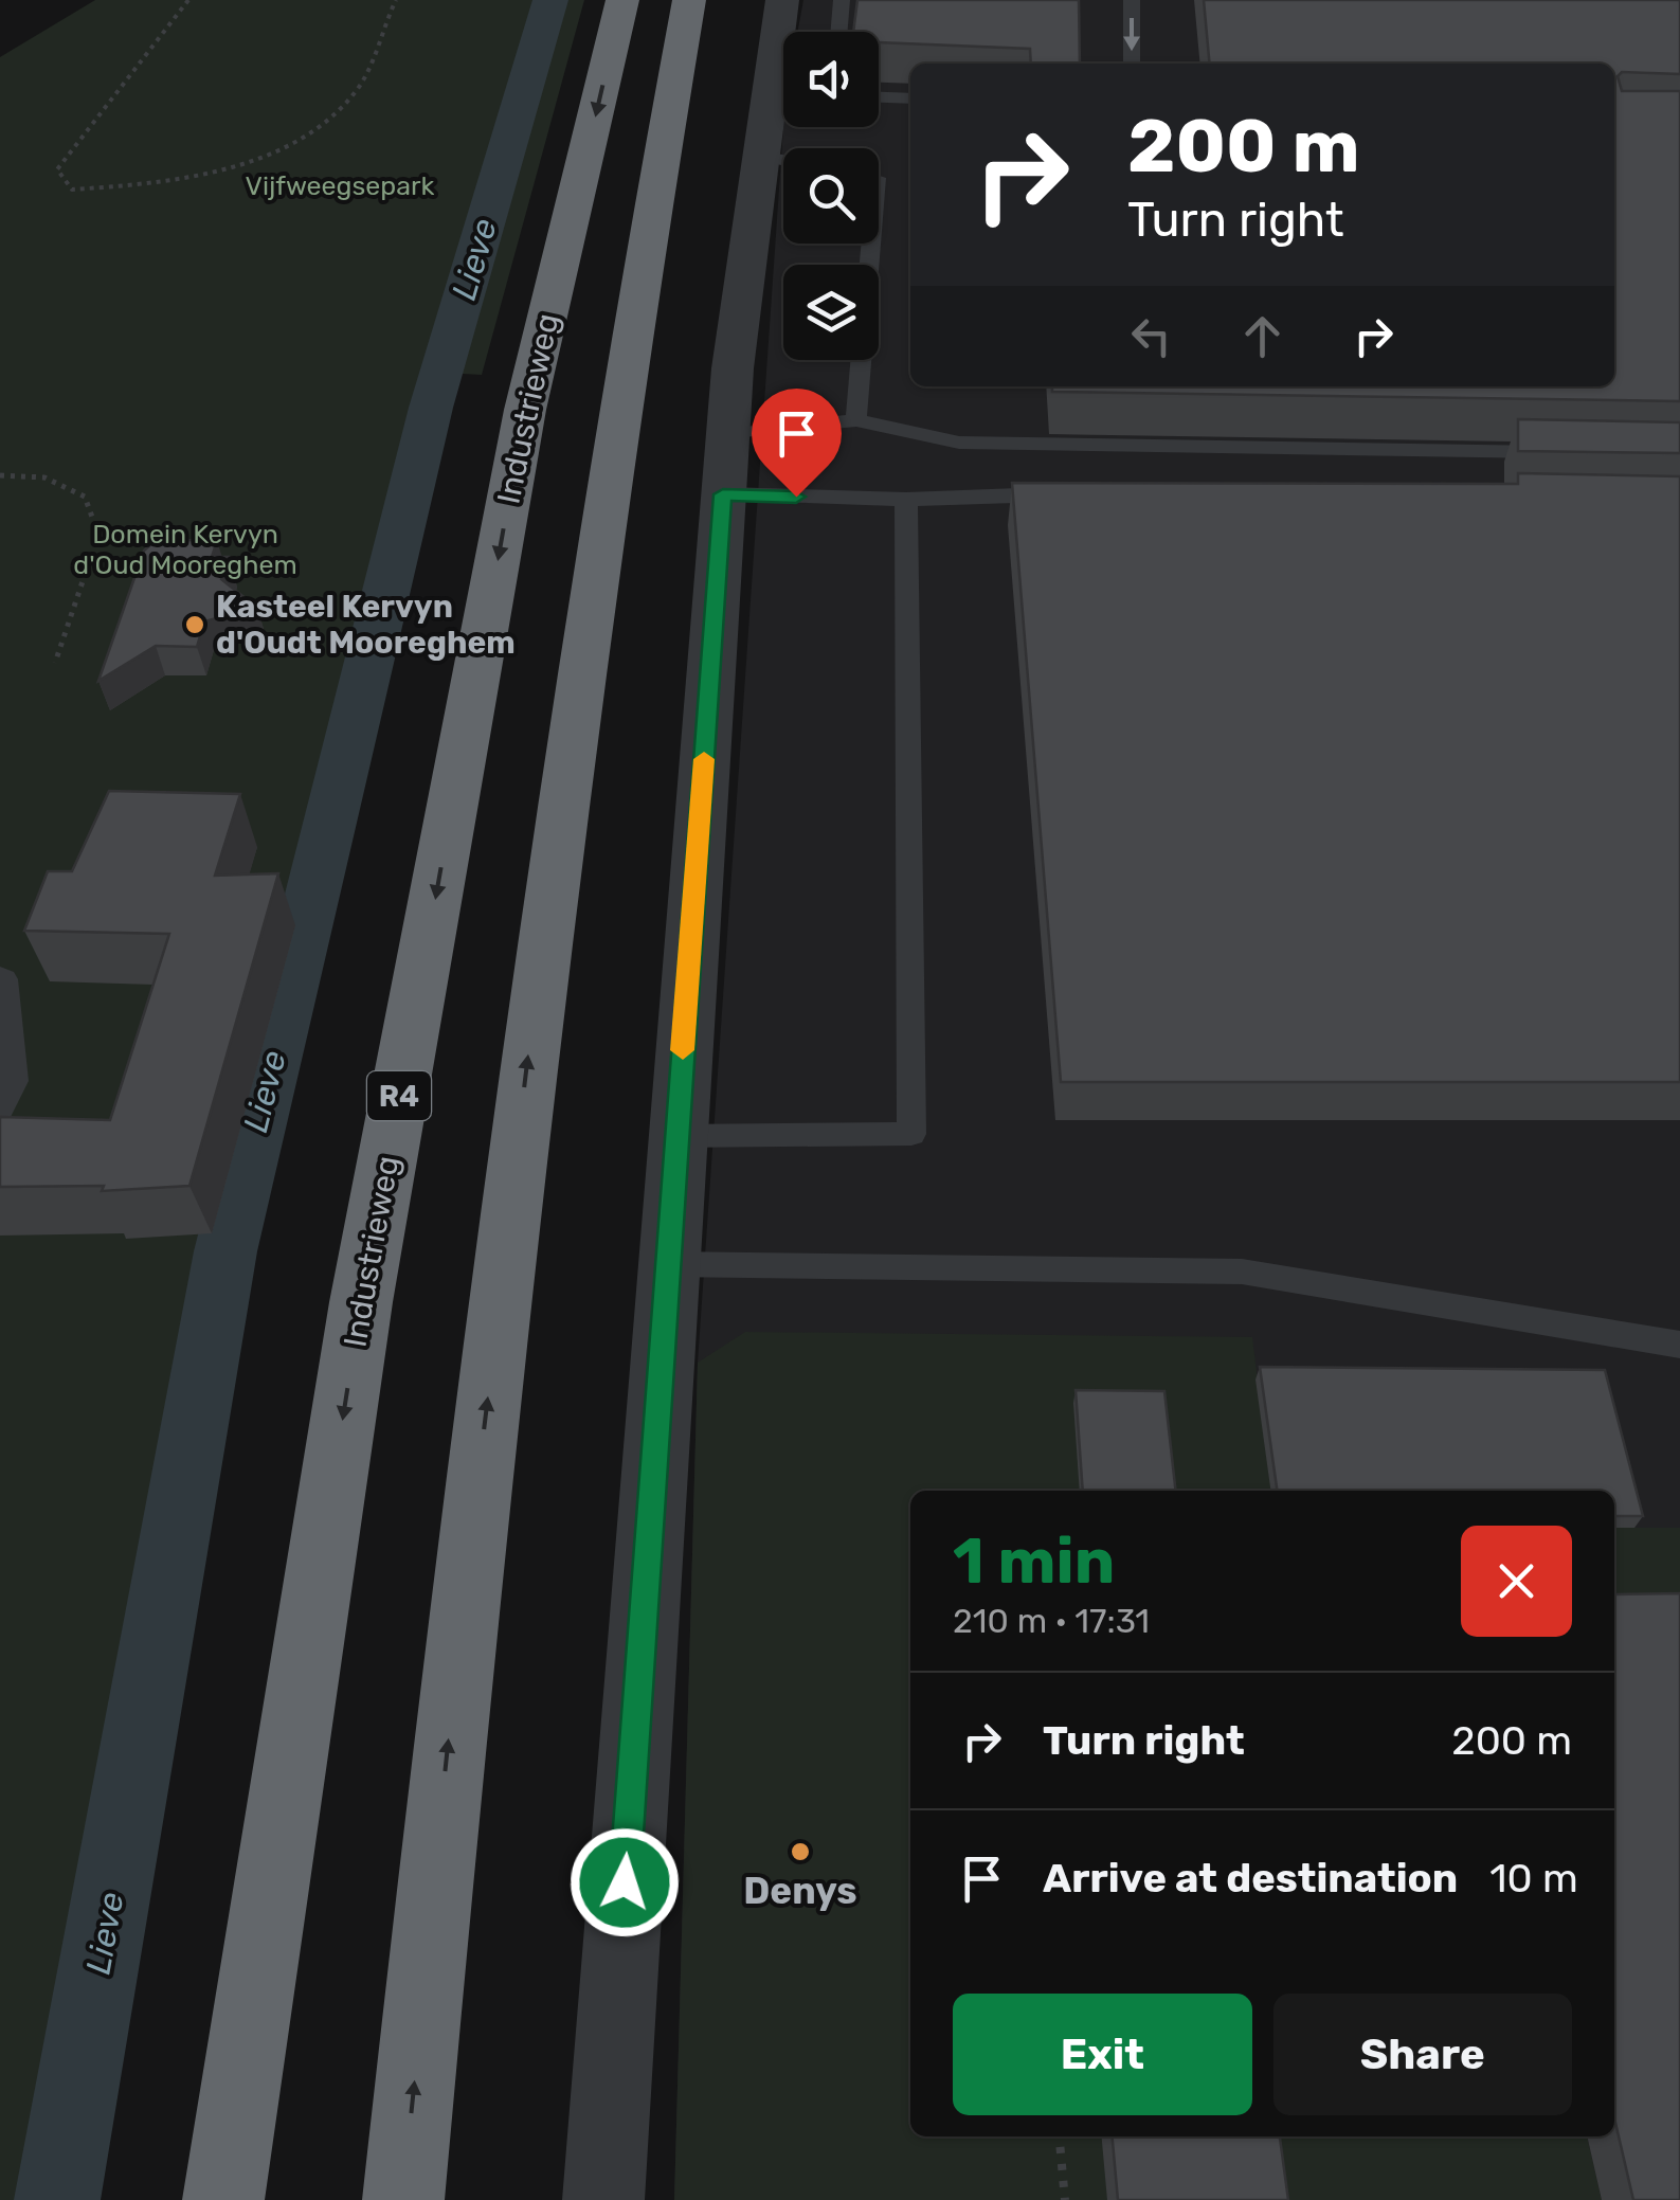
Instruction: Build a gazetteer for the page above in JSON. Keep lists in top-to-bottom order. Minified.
{"streets":{"highway":["Industrieweg","R4"]},"water":["Lieve"],"parks":["Vijfweegsepark","Domein Kervyn d'Oud Mooreghem"],"places":["Kasteel Kervyn d'Oudt Mooreghem","Denys"],"page":{"turn":["200 m","Turn right"],"heading":["1 min","210 m · 17:31"],"list":[{"name":"Turn right","value":"200 m"},{"name":"Arrive at destination","value":"10 m"}],"buttons":["Exit","Share"]}}
